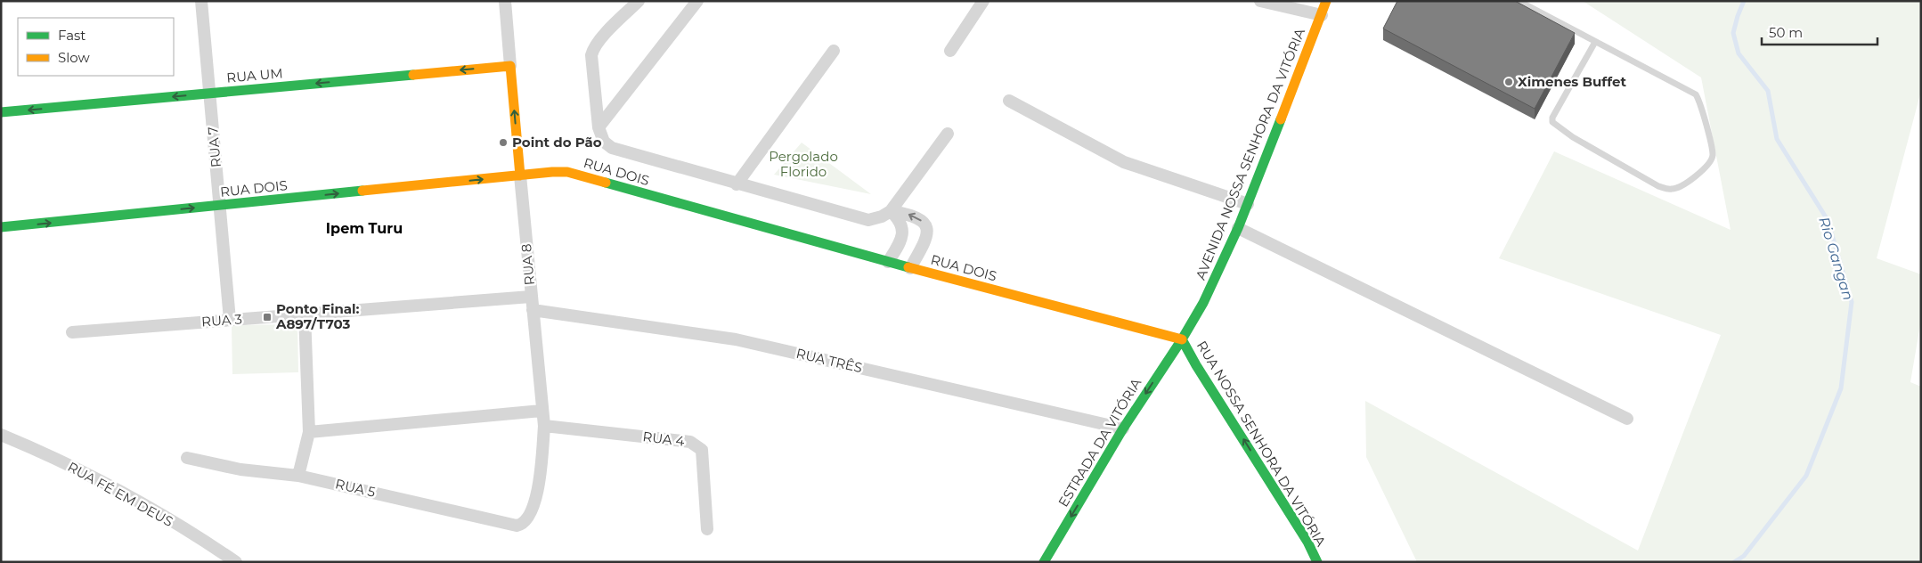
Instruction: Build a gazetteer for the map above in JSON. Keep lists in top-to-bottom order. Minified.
{"streets":{"street":["RUA UM","RUA 7","AVENIDA NOSSA SENHORA DA VITÓRIA","RUA DOIS","RUA 8","RUA 3","RUA TRÊS","RUA 4","ESTRADA DA VITÓRIA","RUA NOSSA SENHORA DA VITÓRIA","RUA 5","RUA FÉ EM DEUS"]},"crossings":[["RUA UM","RUA 7"],["RUA UM","RUA 8"],["RUA 7","RUA DOIS"],["RUA 7","RUA 3"],["AVENIDA NOSSA SENHORA DA VITÓRIA","RUA DOIS"],["AVENIDA NOSSA SENHORA DA VITÓRIA","ESTRADA DA VITÓRIA"],["AVENIDA NOSSA SENHORA DA VITÓRIA","RUA NOSSA SENHORA DA VITÓRIA"],["RUA DOIS","RUA 8"],["RUA DOIS","ESTRADA DA VITÓRIA"],["RUA DOIS","RUA NOSSA SENHORA DA VITÓRIA"],["RUA 8","RUA 3"],["RUA 8","RUA TRÊS"],["RUA 8","RUA 4"],["RUA 8","RUA 5"],["RUA TRÊS","ESTRADA DA VITÓRIA"],["ESTRADA DA VITÓRIA","RUA NOSSA SENHORA DA VITÓRIA"]],"one_way":["RUA UM","RUA DOIS","ESTRADA DA VITÓRIA","RUA NOSSA SENHORA DA VITÓRIA"],"districts":["Ipem Turu"],"water":["Rio Gangan"],"parks":["Pergolado Florido"],"places":{"other":["Ximenes Buffet","Point do Pão"],"transit":["Ponto Final: A897/T703"]},"legend":["Fast","Slow"],"scale_bar":"50 m"}
